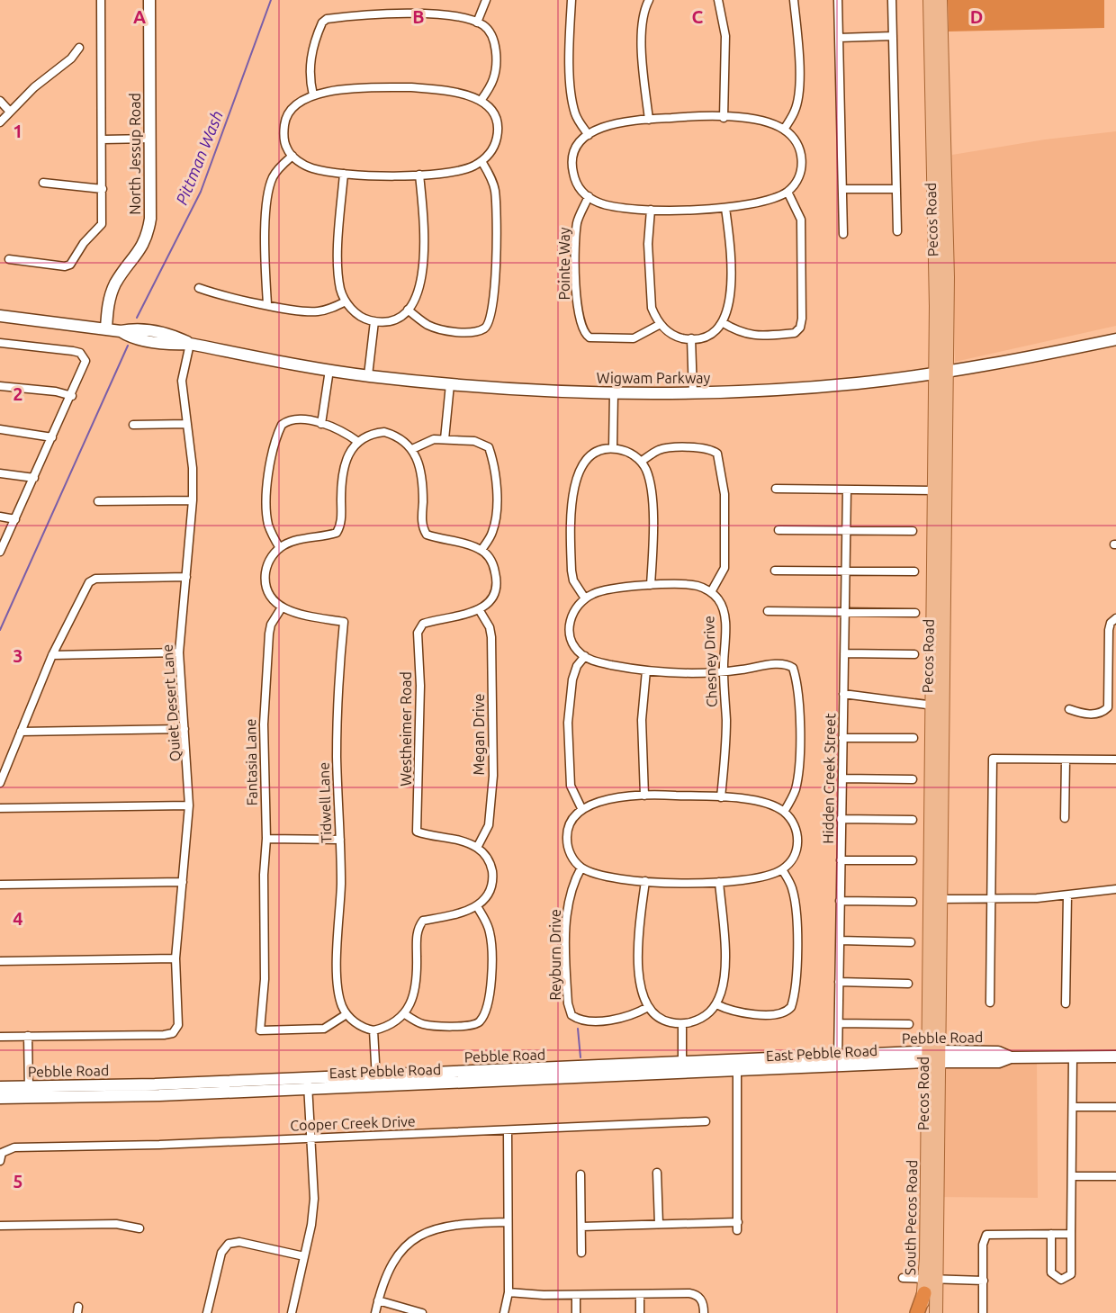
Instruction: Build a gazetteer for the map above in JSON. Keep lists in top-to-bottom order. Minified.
{"streets":{"main road":["North Jessup Road","Pecos Road","Wigwam Parkway","Pebble Road","East Pebble Road","South Pecos Road"],"street":["Pointe Way","Chesney Drive","Quiet Desert Lane","Westheimer Road","Megan Drive","Fantasia Lane","Hidden Creek Street","Tidwell Lane","Reyburn Drive","Cooper Creek Drive"]},"crossings":[["North Jessup Road","Wigwam Parkway"],["Pecos Road","Wigwam Parkway"],["Pecos Road","Pebble Road"],["Pecos Road","East Pebble Road"],["Pecos Road","South Pecos Road"],["Wigwam Parkway","Quiet Desert Lane"],["Westheimer Road","Megan Drive"],["Fantasia Lane","Tidwell Lane"],["Hidden Creek Street","Pebble Road"],["Hidden Creek Street","East Pebble Road"],["Pebble Road","East Pebble Road"]],"water":["Pittman Wash"],"grid":{"columns":["A","B","C","D"],"rows":["1","2","3","4","5"]}}
